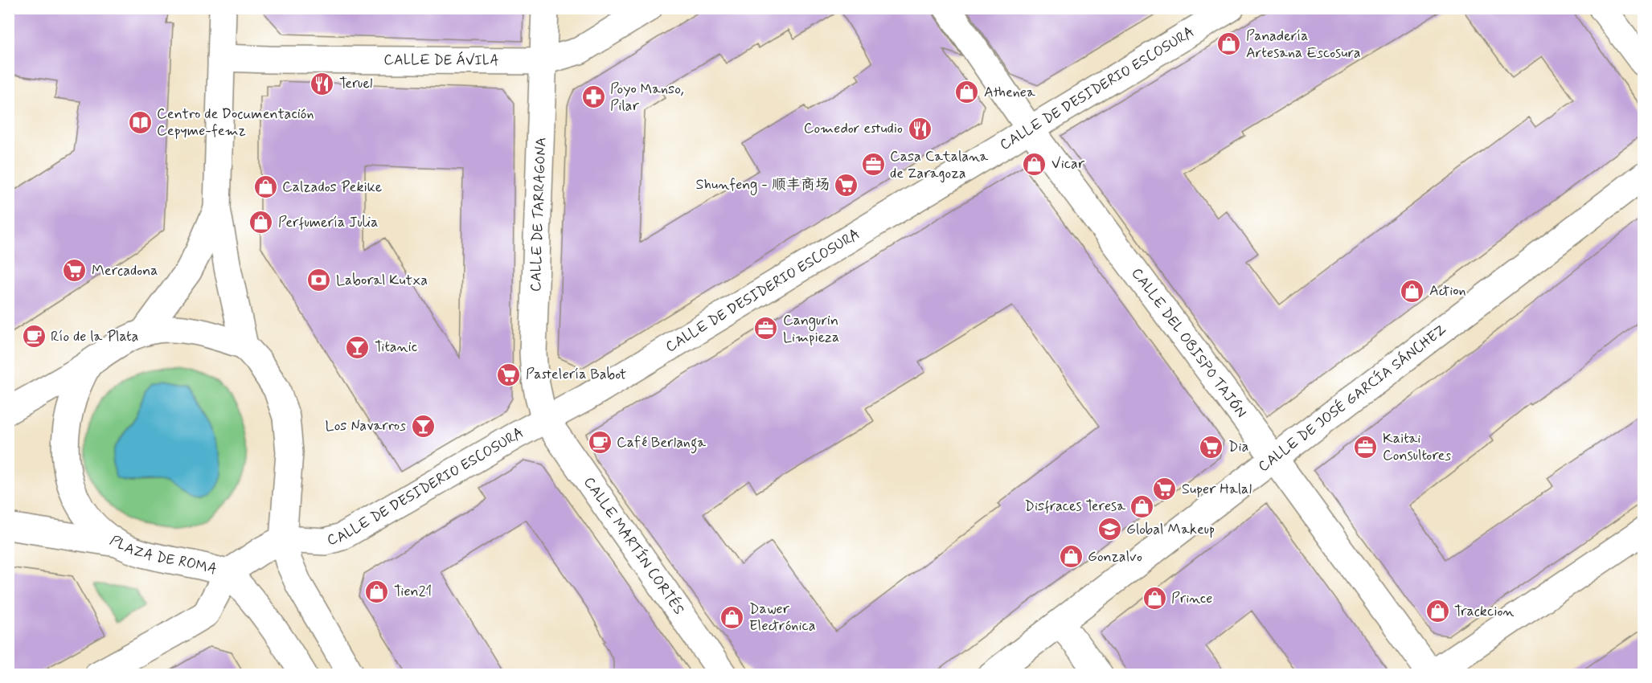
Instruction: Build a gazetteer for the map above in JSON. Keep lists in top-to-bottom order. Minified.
{"streets":{"street":["CALLE DE ÁVILA","CALLE DE DESIDERIO ESCOSURA","CALLE DE TARRAGONA","CALLE DEL OBISPO TAJÓN","CALLE DE JOSÉ GARCÍA SÁNCHEZ","CALLE MARTÍN CORTÉS","PLAZA DE ROMA"]},"crossings":[["CALLE DE ÁVILA","CALLE DE TARRAGONA"],["CALLE DE DESIDERIO ESCOSURA","CALLE DE TARRAGONA"],["CALLE DE DESIDERIO ESCOSURA","CALLE DEL OBISPO TAJÓN"],["CALLE DE DESIDERIO ESCOSURA","CALLE MARTÍN CORTÉS"],["CALLE DE DESIDERIO ESCOSURA","PLAZA DE ROMA"],["CALLE DE TARRAGONA","CALLE MARTÍN CORTÉS"],["CALLE DEL OBISPO TAJÓN","CALLE DE JOSÉ GARCÍA SÁNCHEZ"]],"places":{"shop":["Panadería Artesana Escosura","Athenea","Vicar","Calzados Pekike","Perfumería Julia","Action","Disfraces Teresa","Gonzalvo","Tien21","Prince","Trackcion","Dawer Electrónica"],"restaurant":["Teruel","Comedor estudio"],"pharmacy":["Poyo Manso, Pilar"],"library":["Centro de Documentación Cepyme-femz"],"office":["Casa Catalana de Zaragoza","Cangurin Limpieza","Kaitai Consultores"],"supermarket":["Shunfeng - 顺丰商场","Mercadona","Pastelería Babot","Dia","Super Halal"],"bank":["Laboral Kutxa"],"cafe":["Río de la Plata","Café Berlanga"],"bar":["Titanic","Los Navarros"],"school or university":["Global Makeup"]}}
